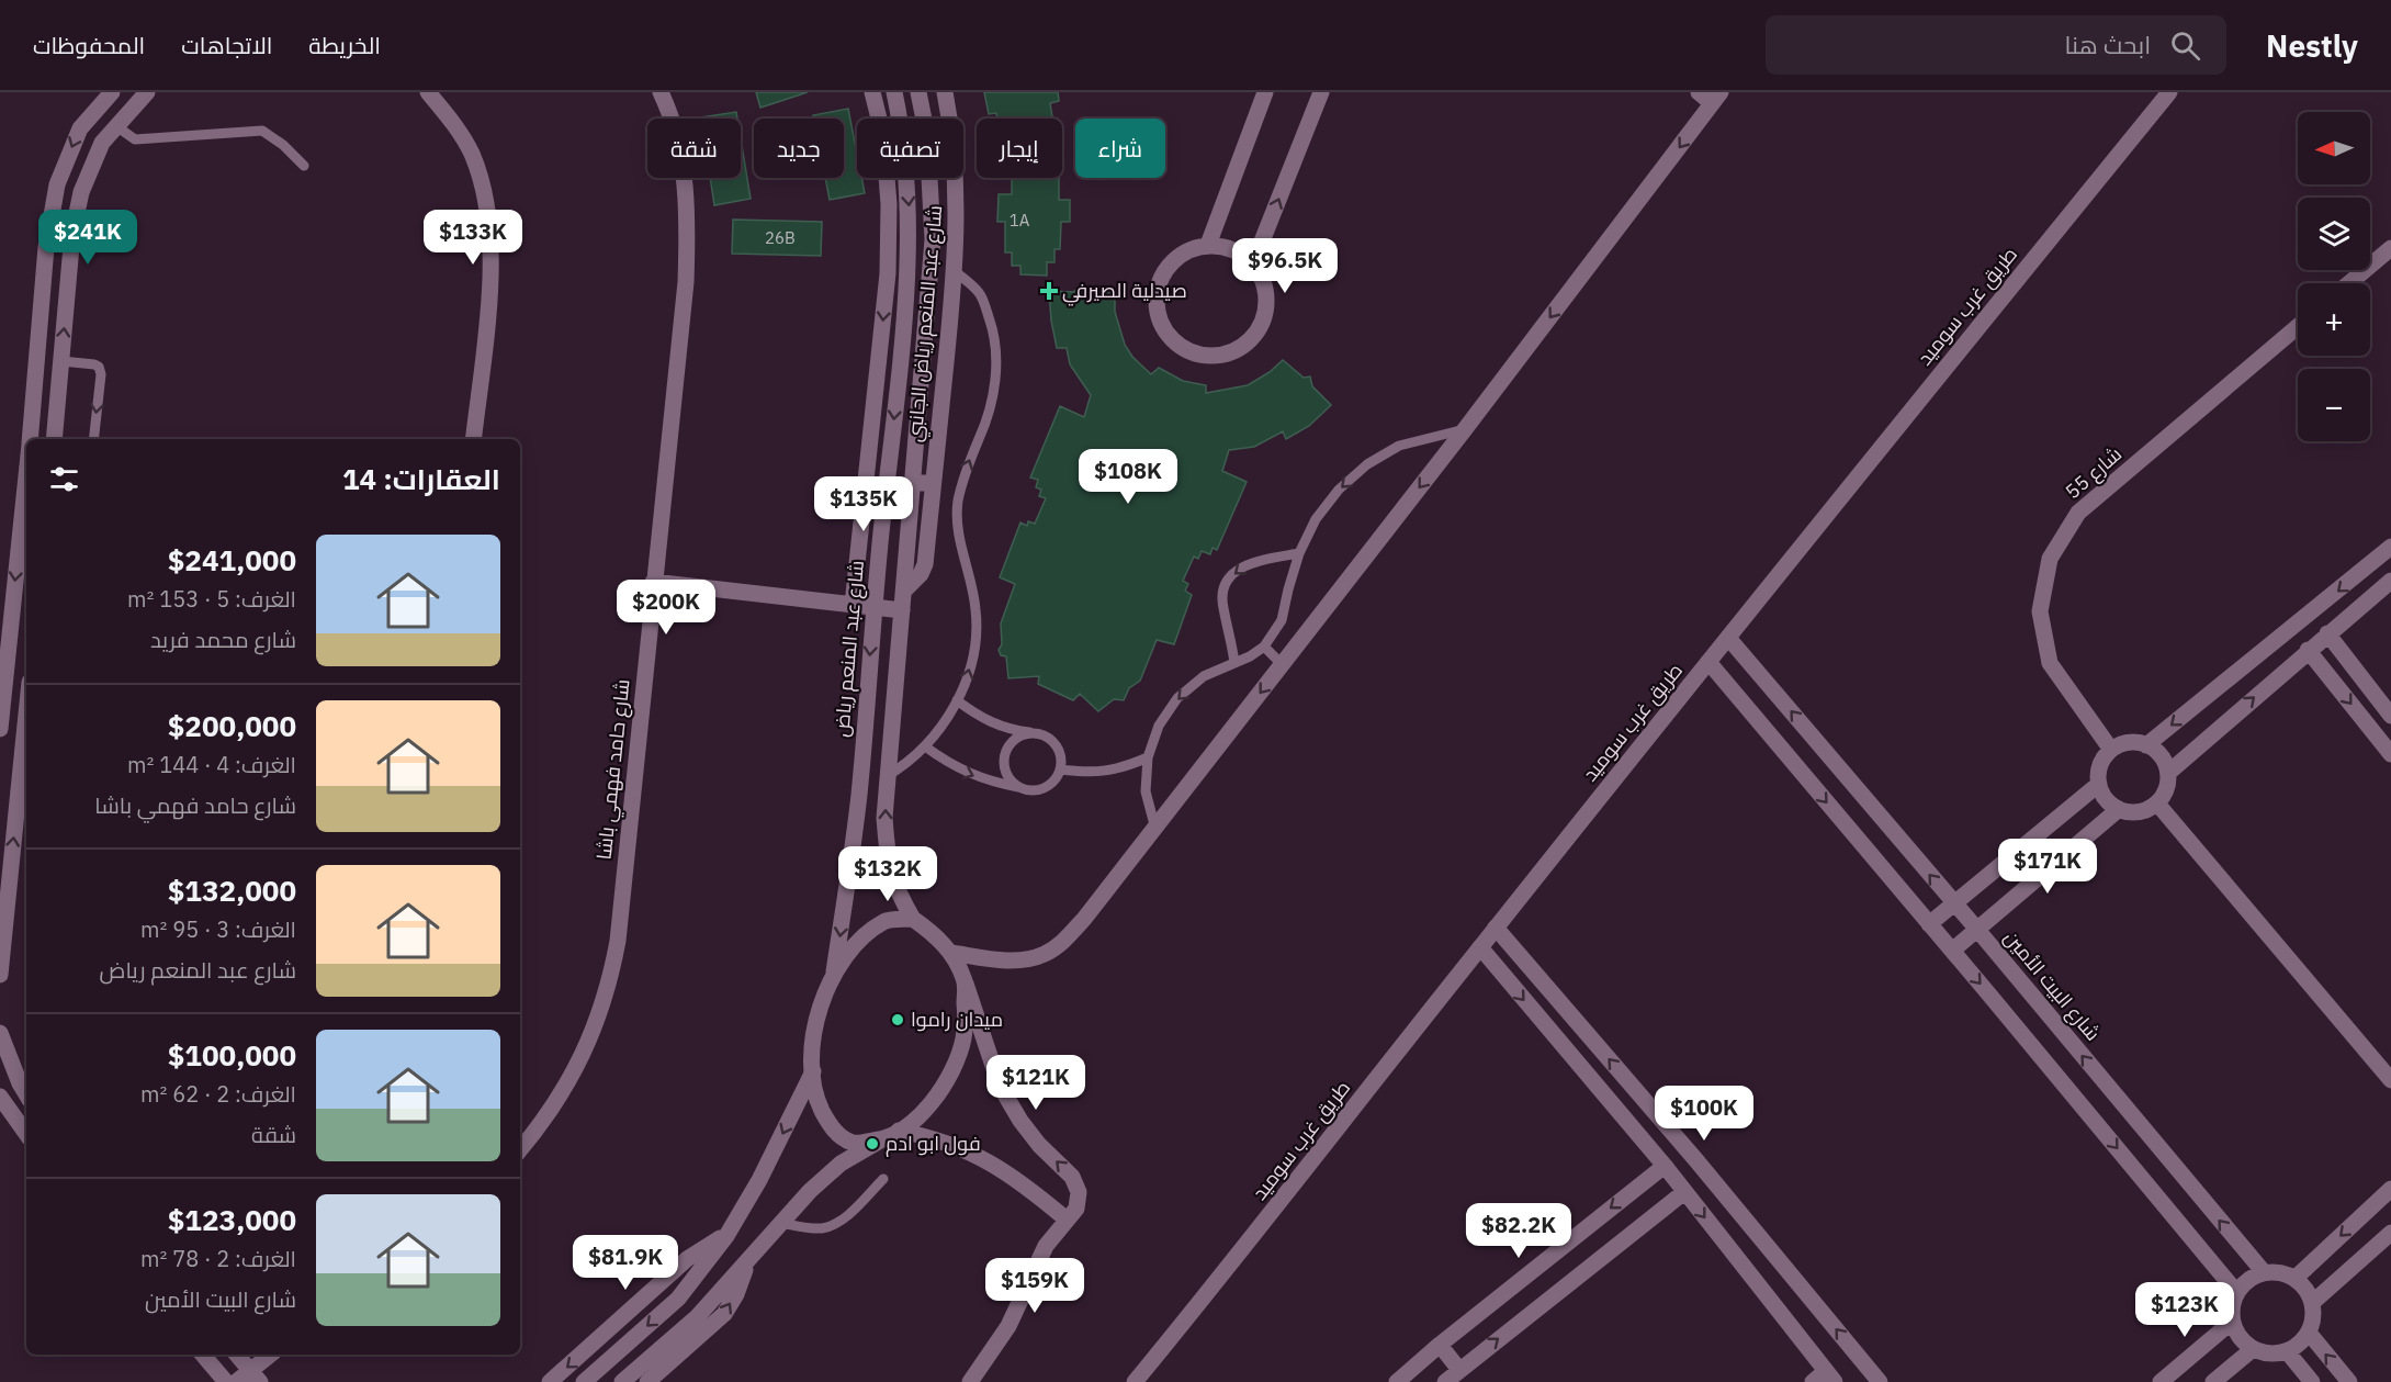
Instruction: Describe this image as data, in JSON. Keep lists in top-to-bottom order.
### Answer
{
  "streets": {
    "street": [
      "طريق غرب سوميد",
      "شارع عبد المنعم رياض الجانبي",
      "شارع 55",
      "شارع عبد المنعم رياض",
      "شارع حامد فهمي باشا",
      "شارع البيت الأمين"
    ]
  },
  "crossings": [
    ["طريق غرب سوميد", "شارع البيت الأمين"]
  ],
  "places": {
    "health": ["صيدلية الصيرفي"],
    "other": ["ميدان راموا", "فول ابو ادم"]
  },
  "house_numbers": ["1A", "26B"],
  "north": "left",
  "page": {
    "header": "Nestly",
    "search": "ابحث هنا",
    "nav": ["الخريطة", "الاتجاهات", "المحفوظات"],
    "map_buttons": ["+", "−"],
    "chip": [
      "شراء",
      "إيجار",
      "تصفية",
      "جديد",
      "شقة"
    ],
    "price": [
      "$241K",
      "$133K",
      "$96.5K",
      "$108K",
      "$135K",
      "$200K",
      "$171K",
      "$132K",
      "$121K",
      "$100K",
      "$82.2K",
      "$81.9K",
      "$159K",
      "$123K"
    ],
    "heading": "العقارات: 14",
    "list": [
      {
        "name": "$241,000",
        "note": "الغرف: 5 · 153 m² · شارع محمد فريد"
      },
      {
        "name": "$200,000",
        "note": "الغرف: 4 · 144 m² · شارع حامد فهمي باشا"
      },
      {
        "name": "$132,000",
        "note": "الغرف: 3 · 95 m² · شارع عبد المنعم رياض"
      },
      {
        "name": "$100,000",
        "note": "الغرف: 2 · 62 m² · شقة"
      },
      {
        "name": "$123,000",
        "note": "الغرف: 2 · 78 m² · شارع البيت الأمين"
      }
    ]
  }
}
